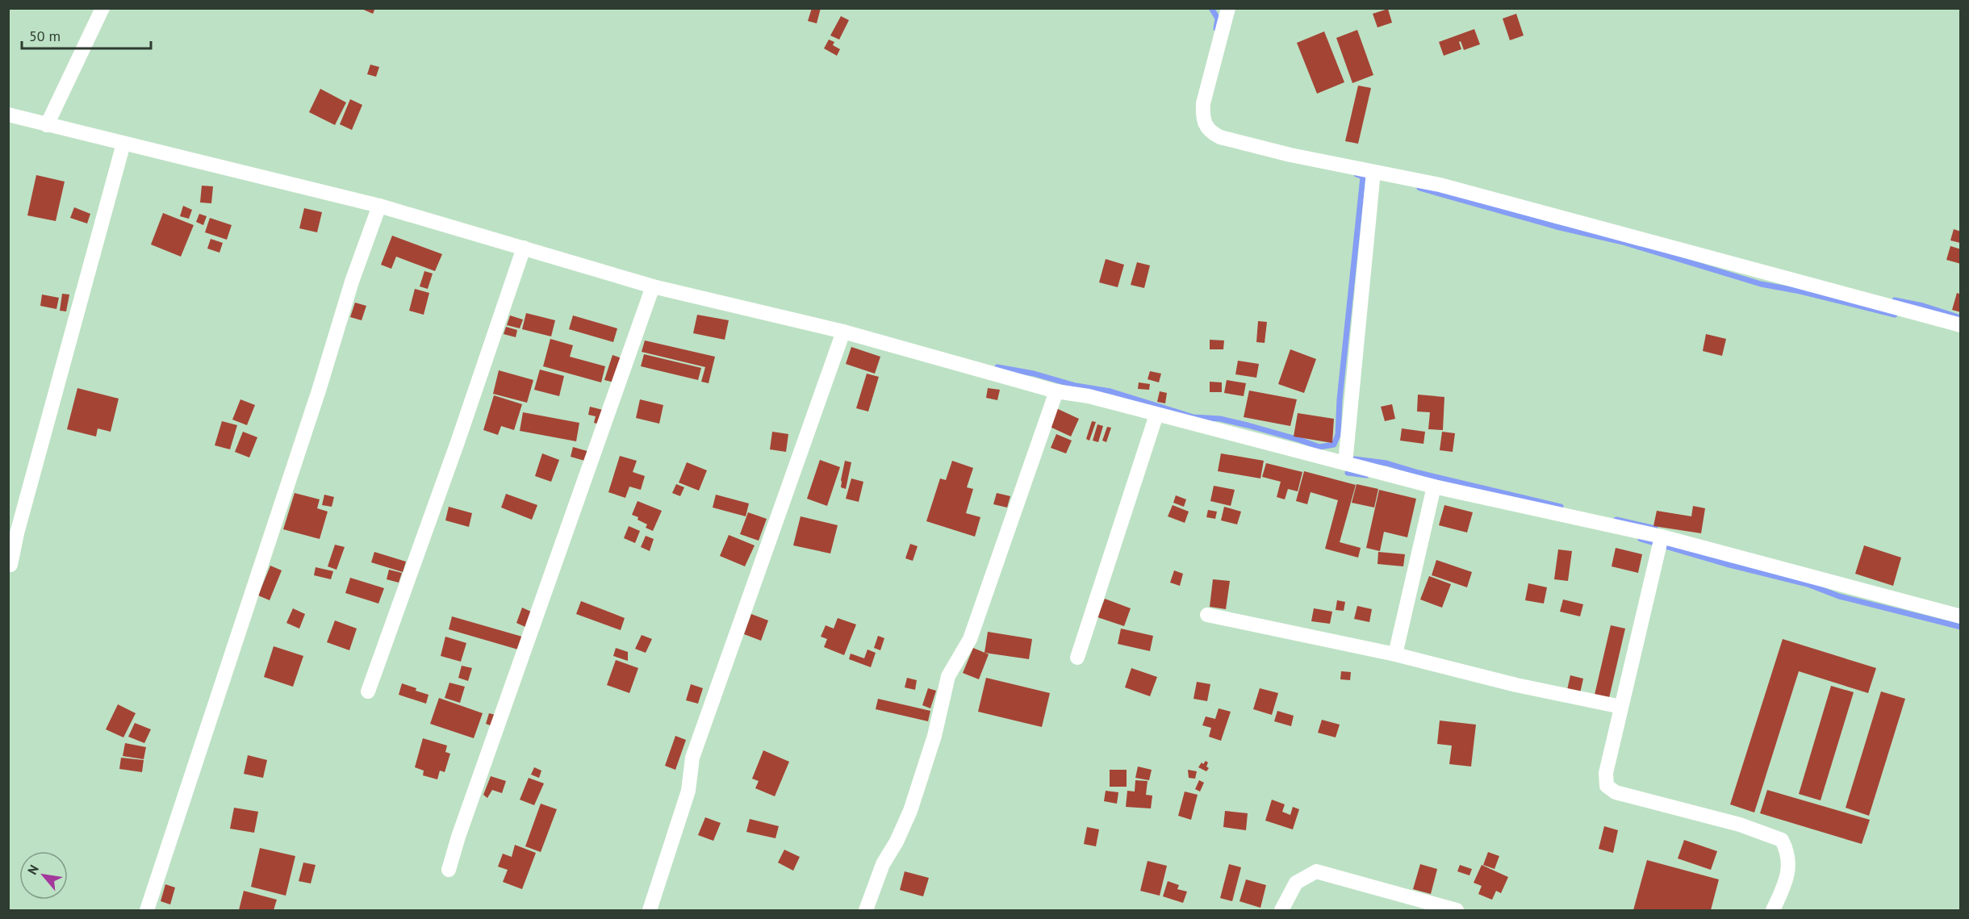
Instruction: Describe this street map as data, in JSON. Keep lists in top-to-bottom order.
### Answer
{
  "scale_bar": "50 m",
  "north": "top left"
}
